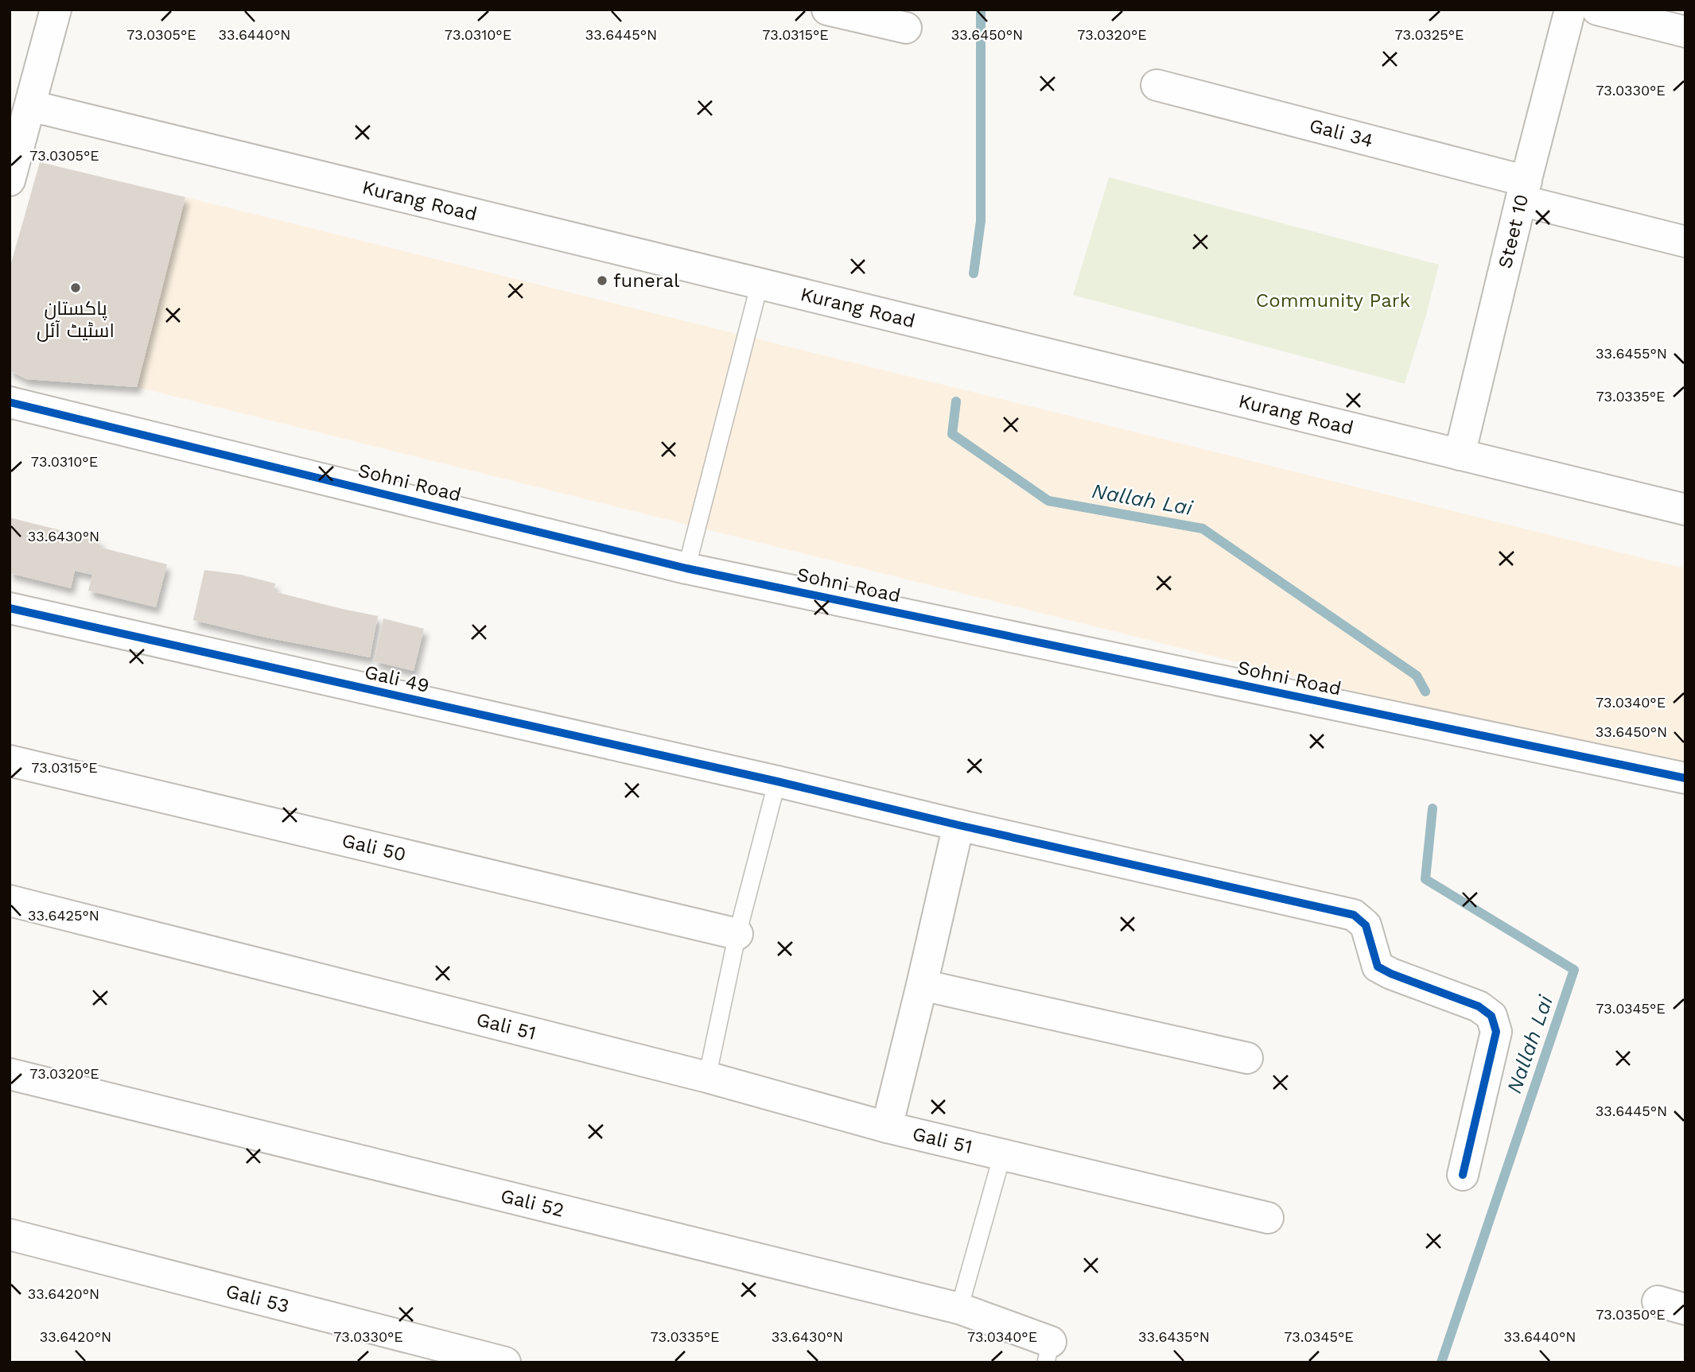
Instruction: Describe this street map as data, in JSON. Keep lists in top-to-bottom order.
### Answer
{
  "streets": {
    "street": [
      "Gali 34",
      "Kurang Road",
      "Steet 10",
      "Sohni Road",
      "Gali 49",
      "Gali 50",
      "Gali 51",
      "Gali 52",
      "Gali 53"
    ]
  },
  "crossings": [
    ["Gali 34", "Steet 10"],
    ["Kurang Road", "Steet 10"]
  ],
  "water": ["Nallah Lai"],
  "parks": ["Community Park"],
  "places": ["funeral", "پاکستان اسٹیٹ آئل"],
  "coordinates": [
    "73.0305°E",
    "73.0310°E",
    "73.0315°E",
    "73.0320°E",
    "73.0325°E",
    "33.6440°N",
    "33.6445°N",
    "33.6450°N",
    "73.0330°E",
    "33.6455°N",
    "73.0335°E",
    "33.6430°N",
    "73.0340°E",
    "33.6425°N",
    "73.0345°E",
    "33.6420°N",
    "73.0350°E",
    "33.6435°N"
  ]
}
